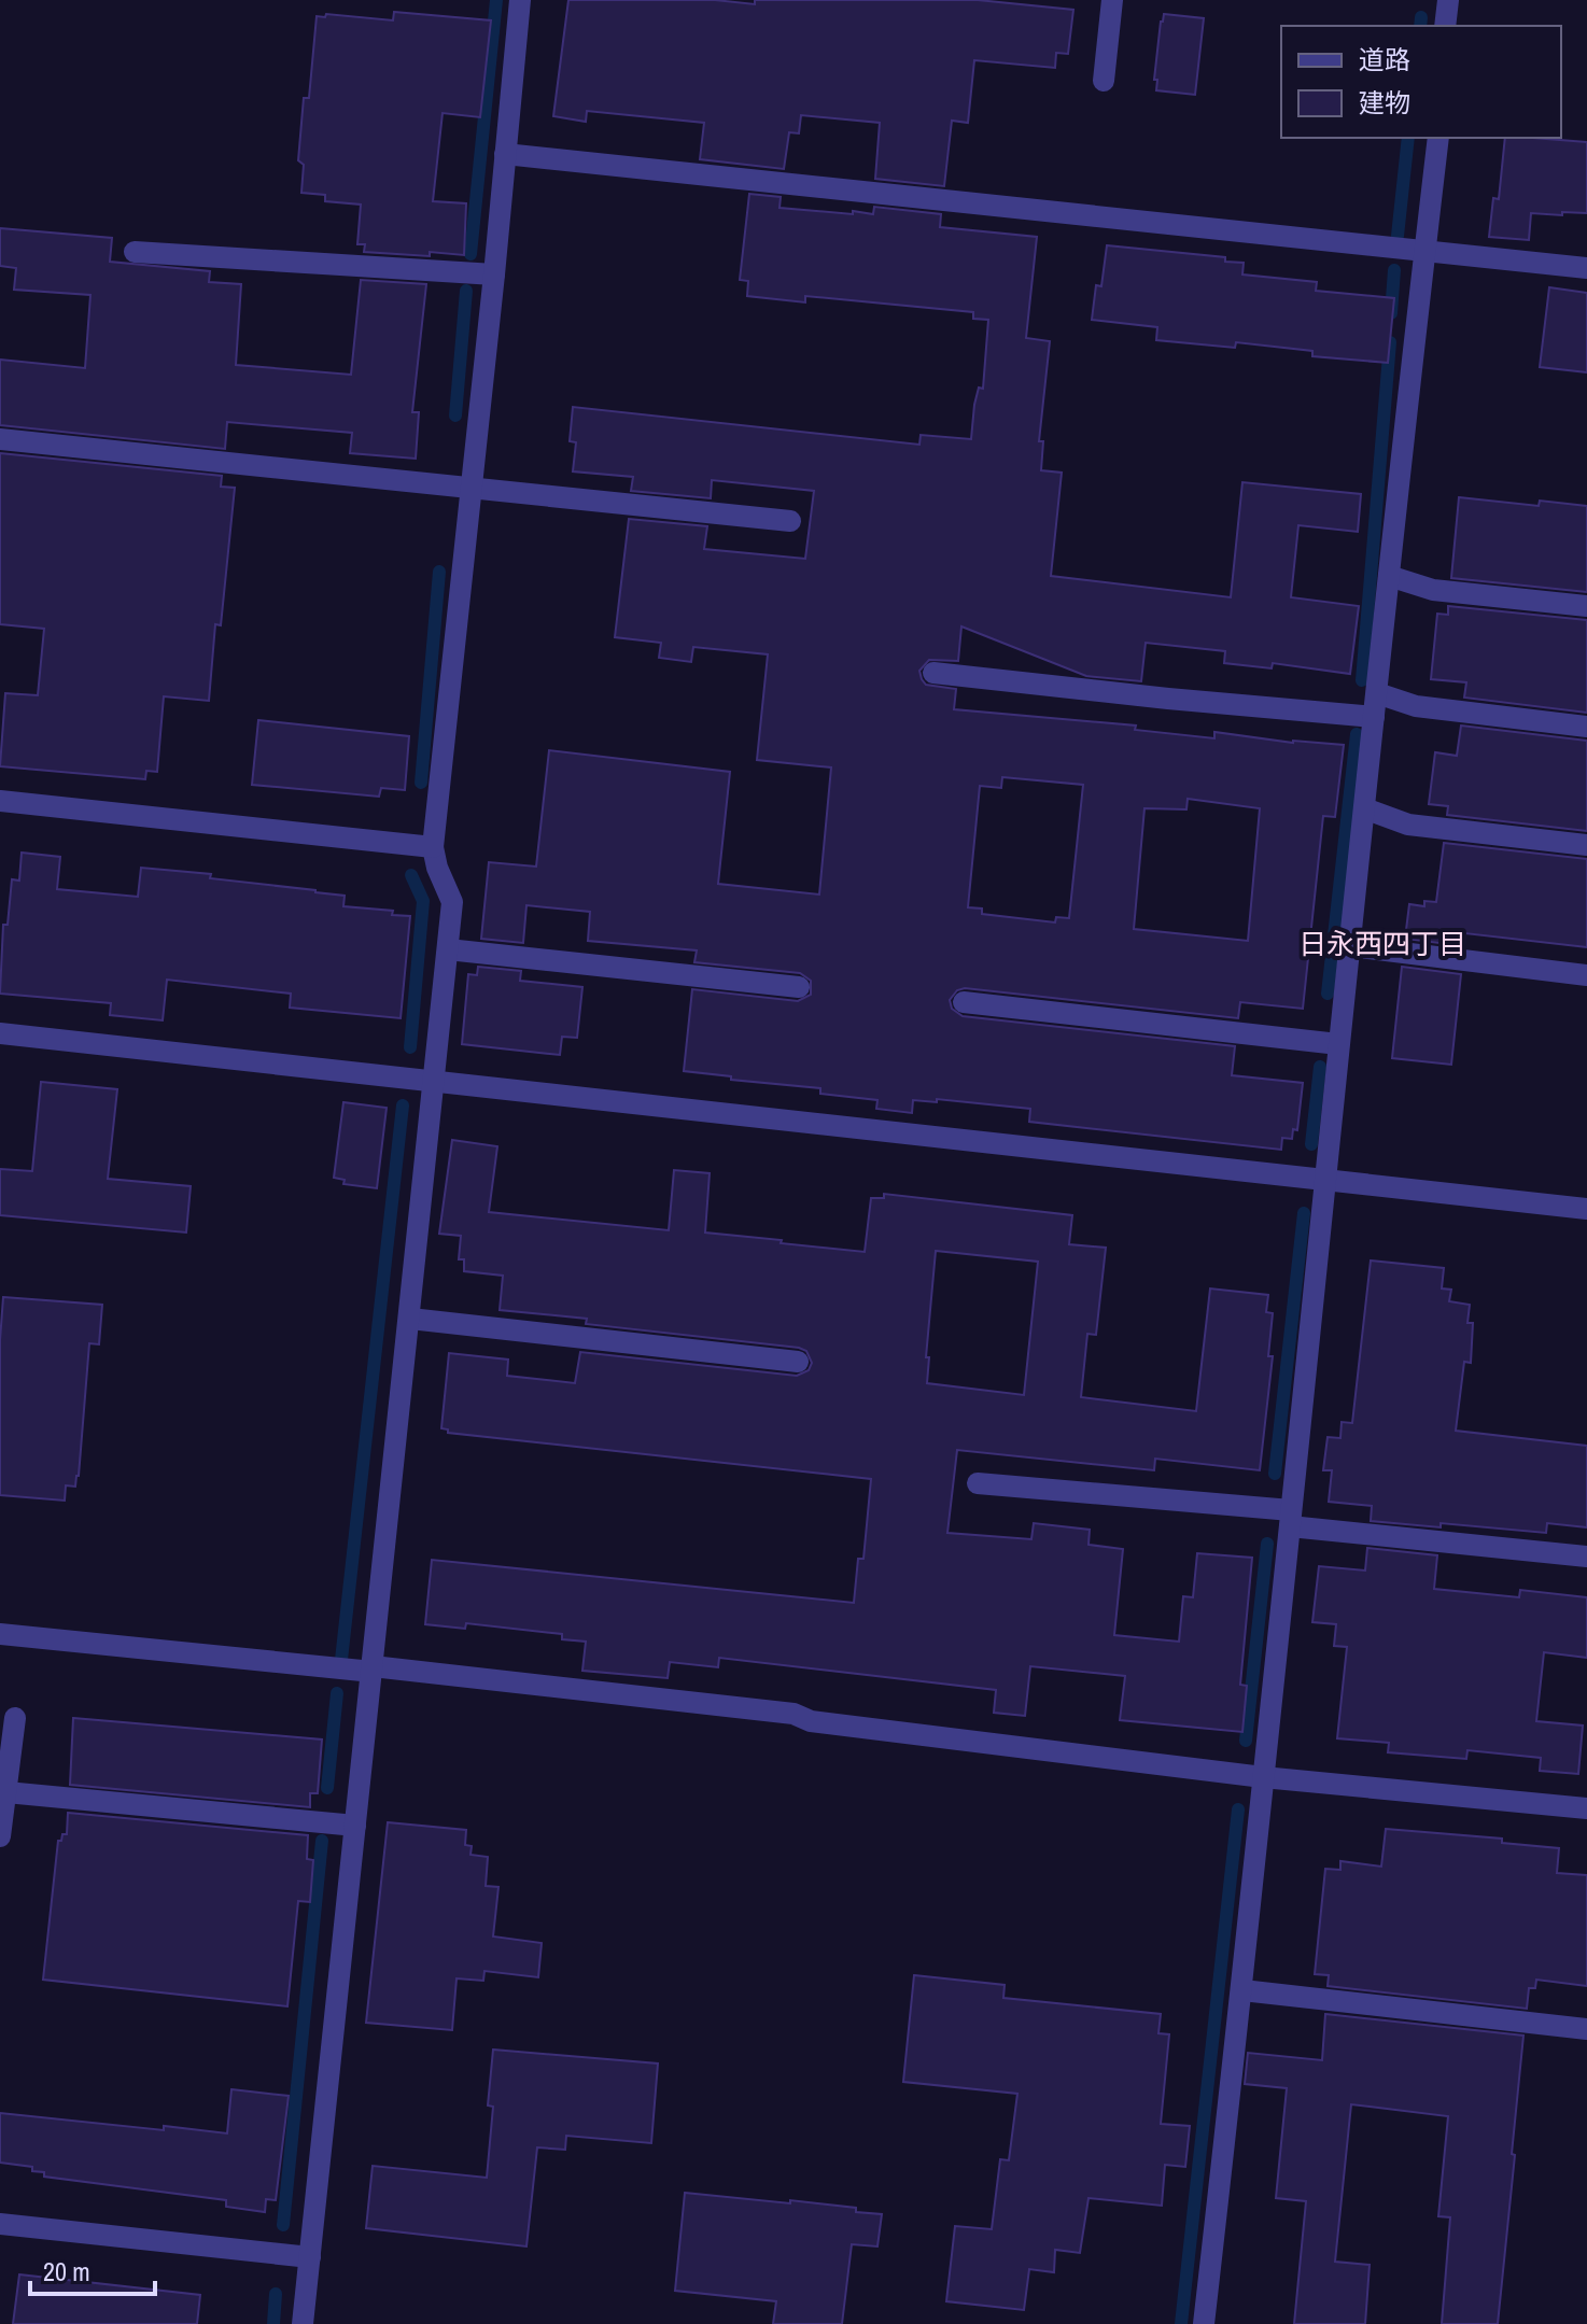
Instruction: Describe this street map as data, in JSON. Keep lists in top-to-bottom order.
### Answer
{
  "districts": ["日永西四丁目"],
  "legend": ["道路", "建物"],
  "scale_bar": "20 m"
}
